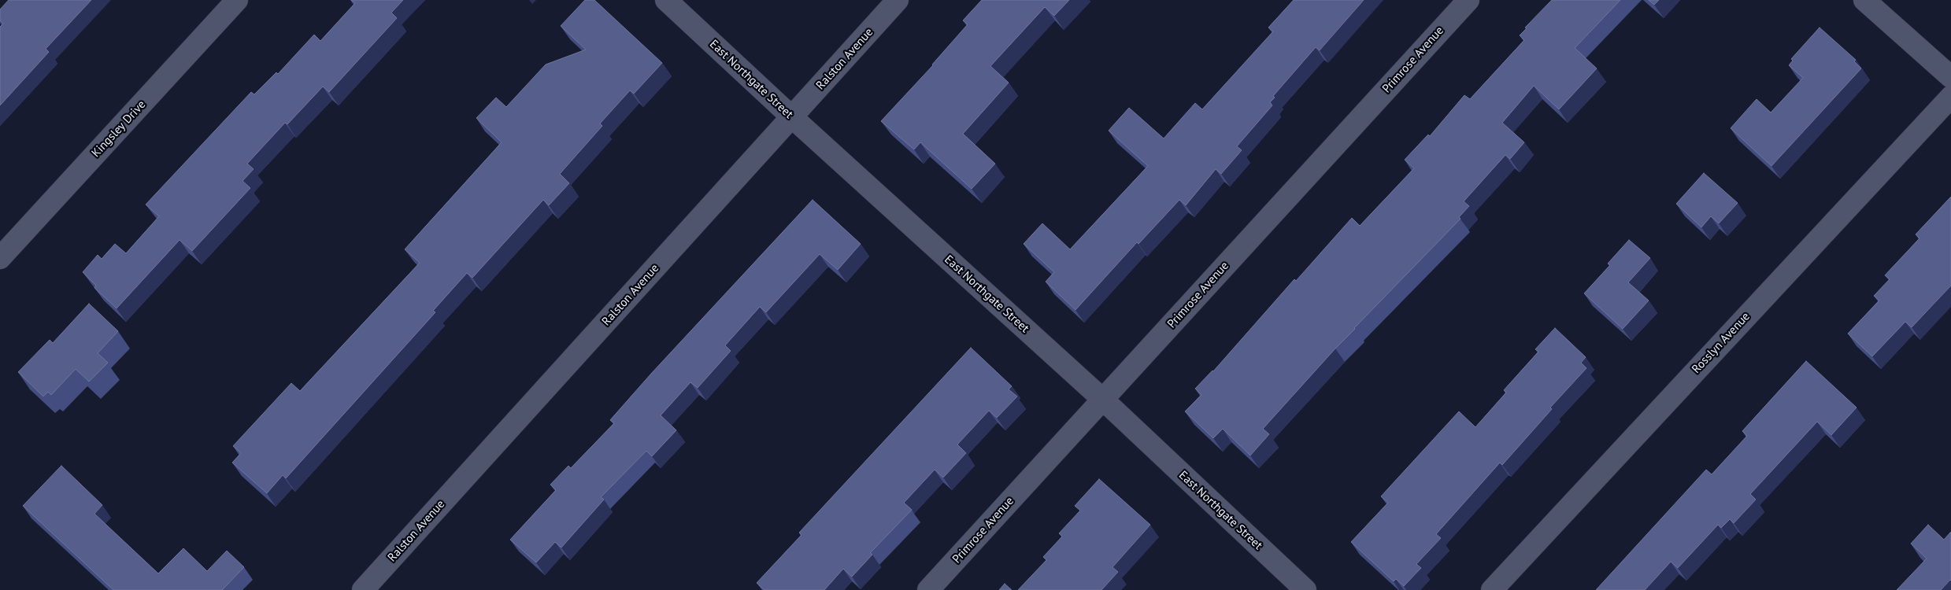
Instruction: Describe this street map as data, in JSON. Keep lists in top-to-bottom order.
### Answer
{
  "streets": {
    "street": [
      "Ralston Avenue",
      "Primrose Avenue",
      "East Northgate Street",
      "Kingsley Drive",
      "Rosslyn Avenue"
    ]
  },
  "crossings": [
    ["Ralston Avenue", "East Northgate Street"],
    ["Primrose Avenue", "East Northgate Street"]
  ]
}
